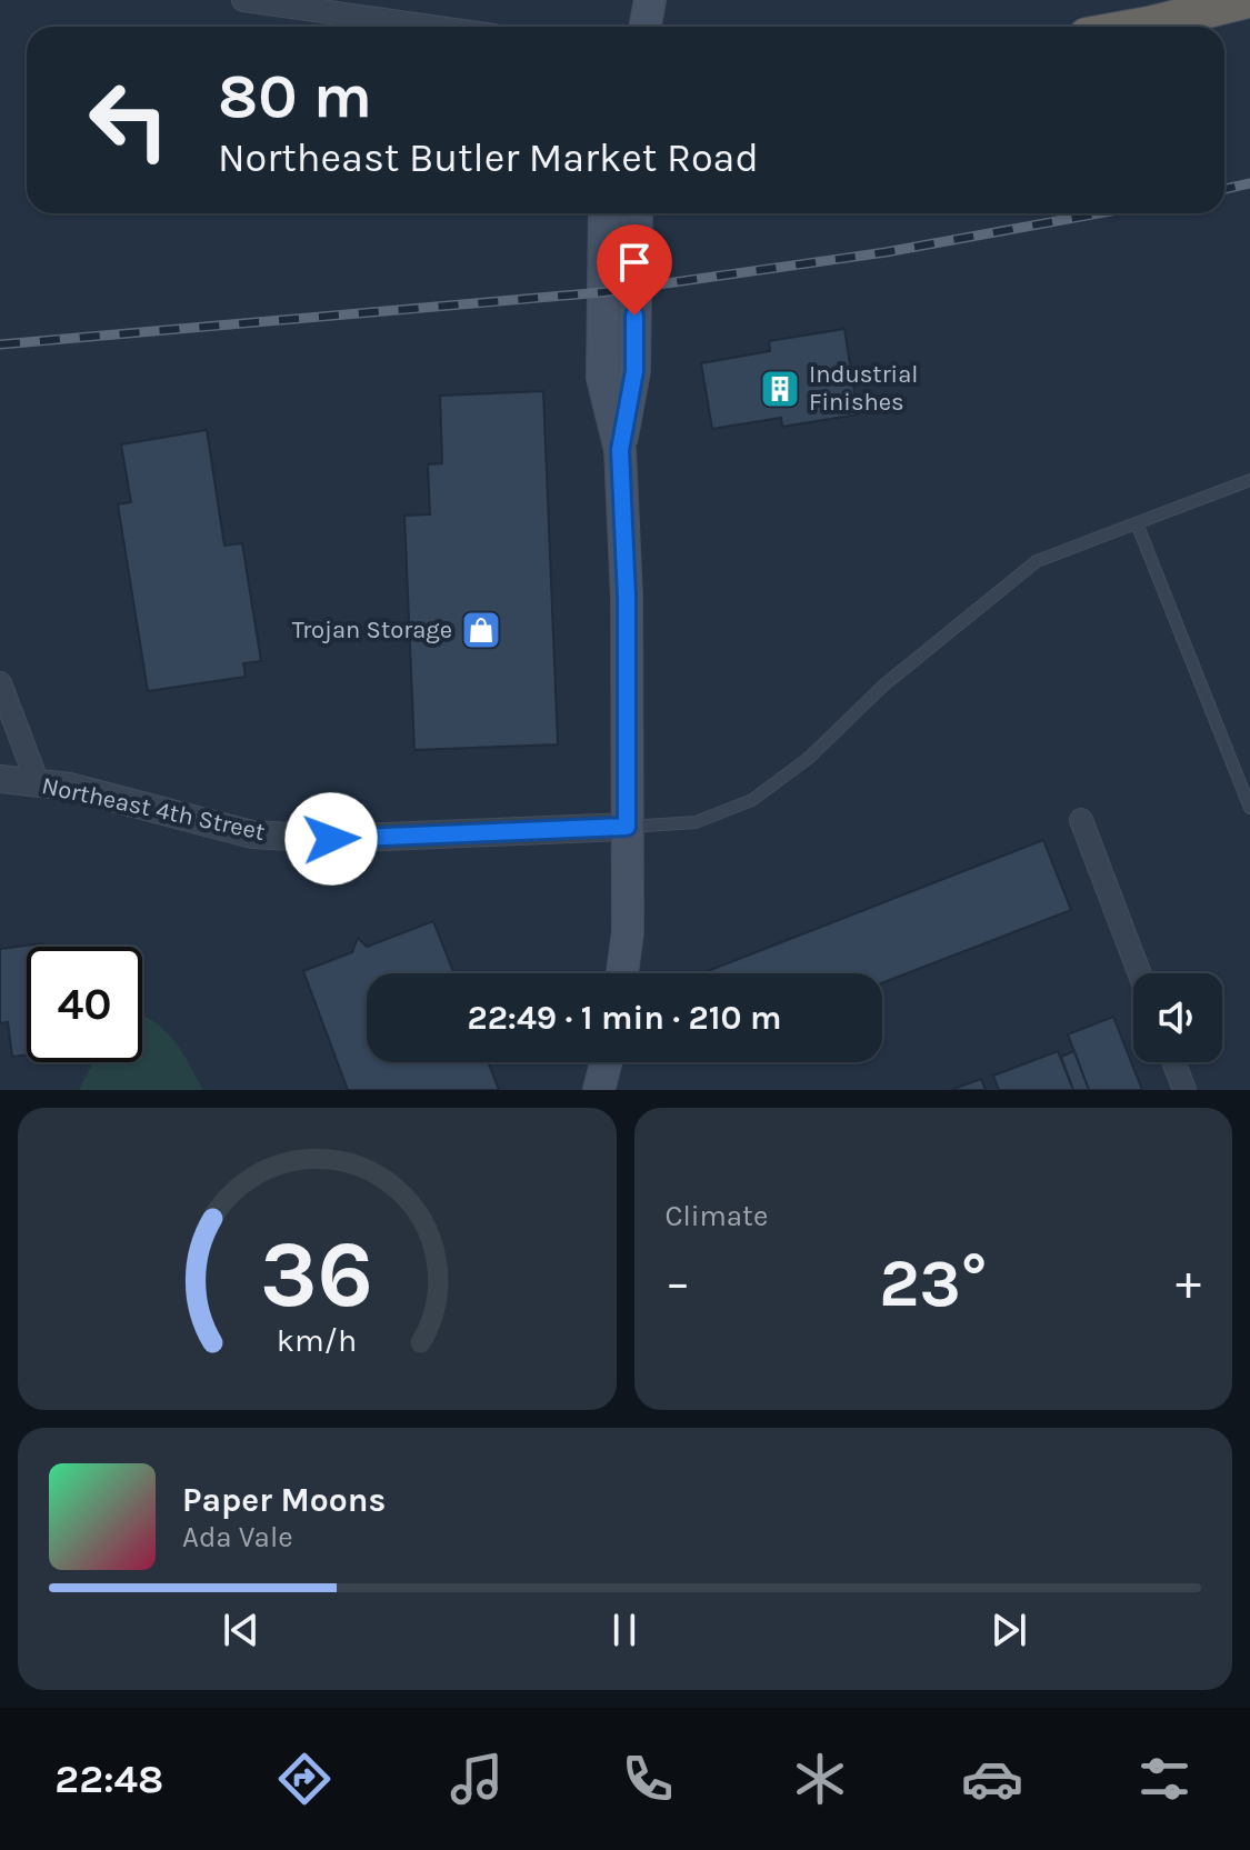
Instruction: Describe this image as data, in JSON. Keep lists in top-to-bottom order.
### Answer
{
  "streets": {
    "street": ["Northeast 4th Street"]
  },
  "places": {
    "building": ["Industrial Finishes"],
    "shop": ["Trojan Storage"]
  },
  "page": {
    "turn": ["80 m", "Northeast Butler Market Road"],
    "limit": "40",
    "trip": "22:49 · 1 min · 210 m",
    "tile": "Climate",
    "heat": ["−", "23°", "+"],
    "song": ["Paper Moons", "Ada Vale"],
    "tabs": "22:48",
    "gauge": ["36", "km/h"]
  }
}
